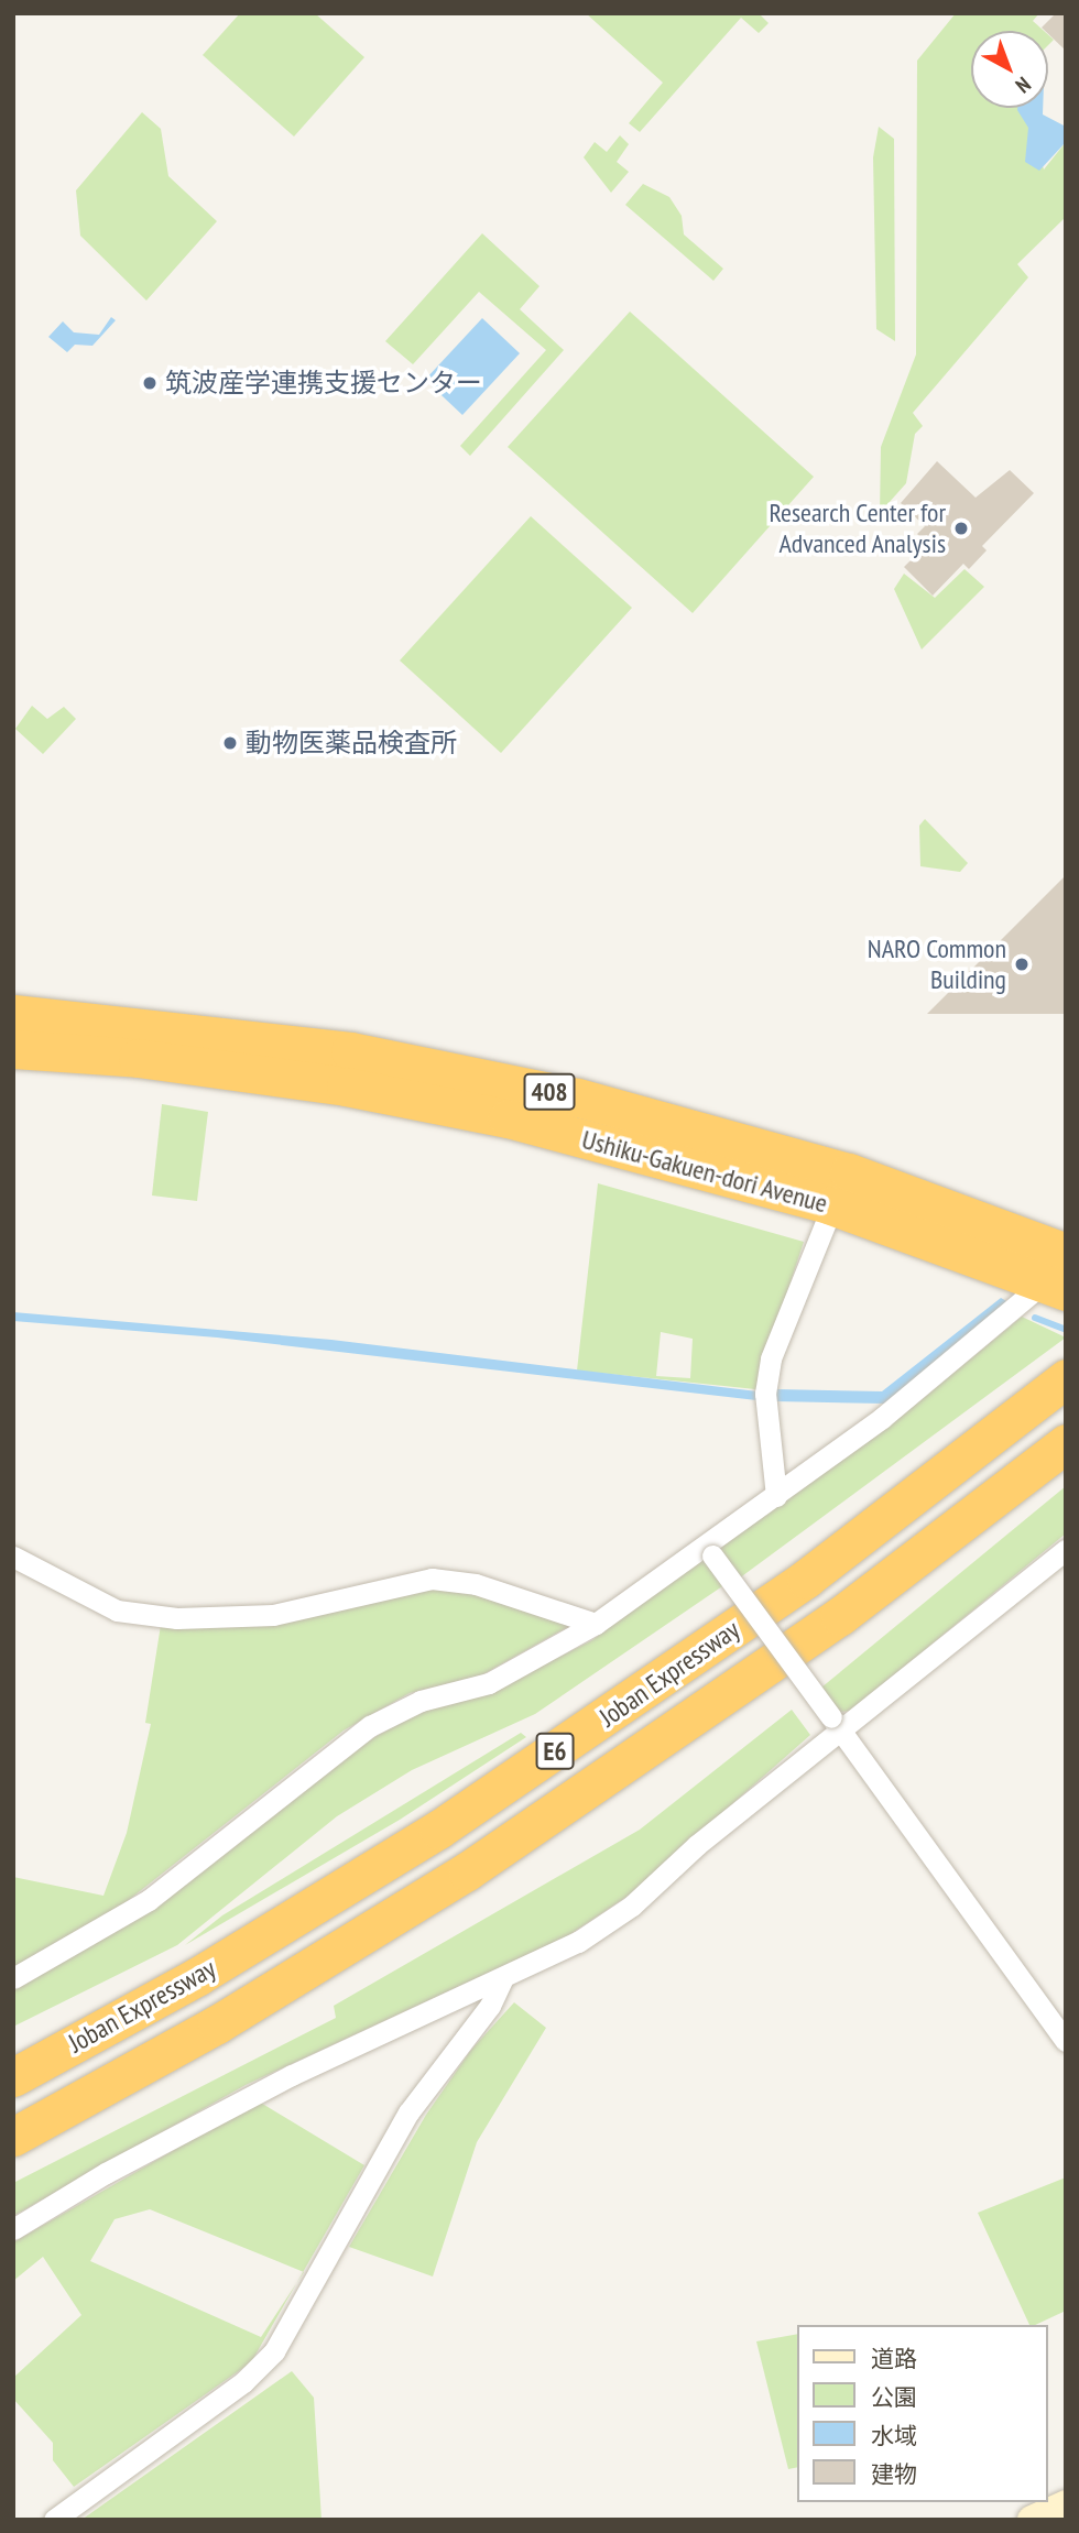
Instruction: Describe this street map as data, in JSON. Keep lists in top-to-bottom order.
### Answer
{
  "streets": {
    "highway": [
      "408",
      "Ushiku-Gakuen-dori Avenue",
      "Joban Expressway",
      "E6"
    ]
  },
  "places": [
    "筑波産学連携支援センター",
    "Research Center for Advanced Analysis",
    "動物医薬品検査所",
    "NARO Common Building"
  ],
  "legend": [
    "道路",
    "公園",
    "水域",
    "建物"
  ],
  "north": "bottom right"
}
